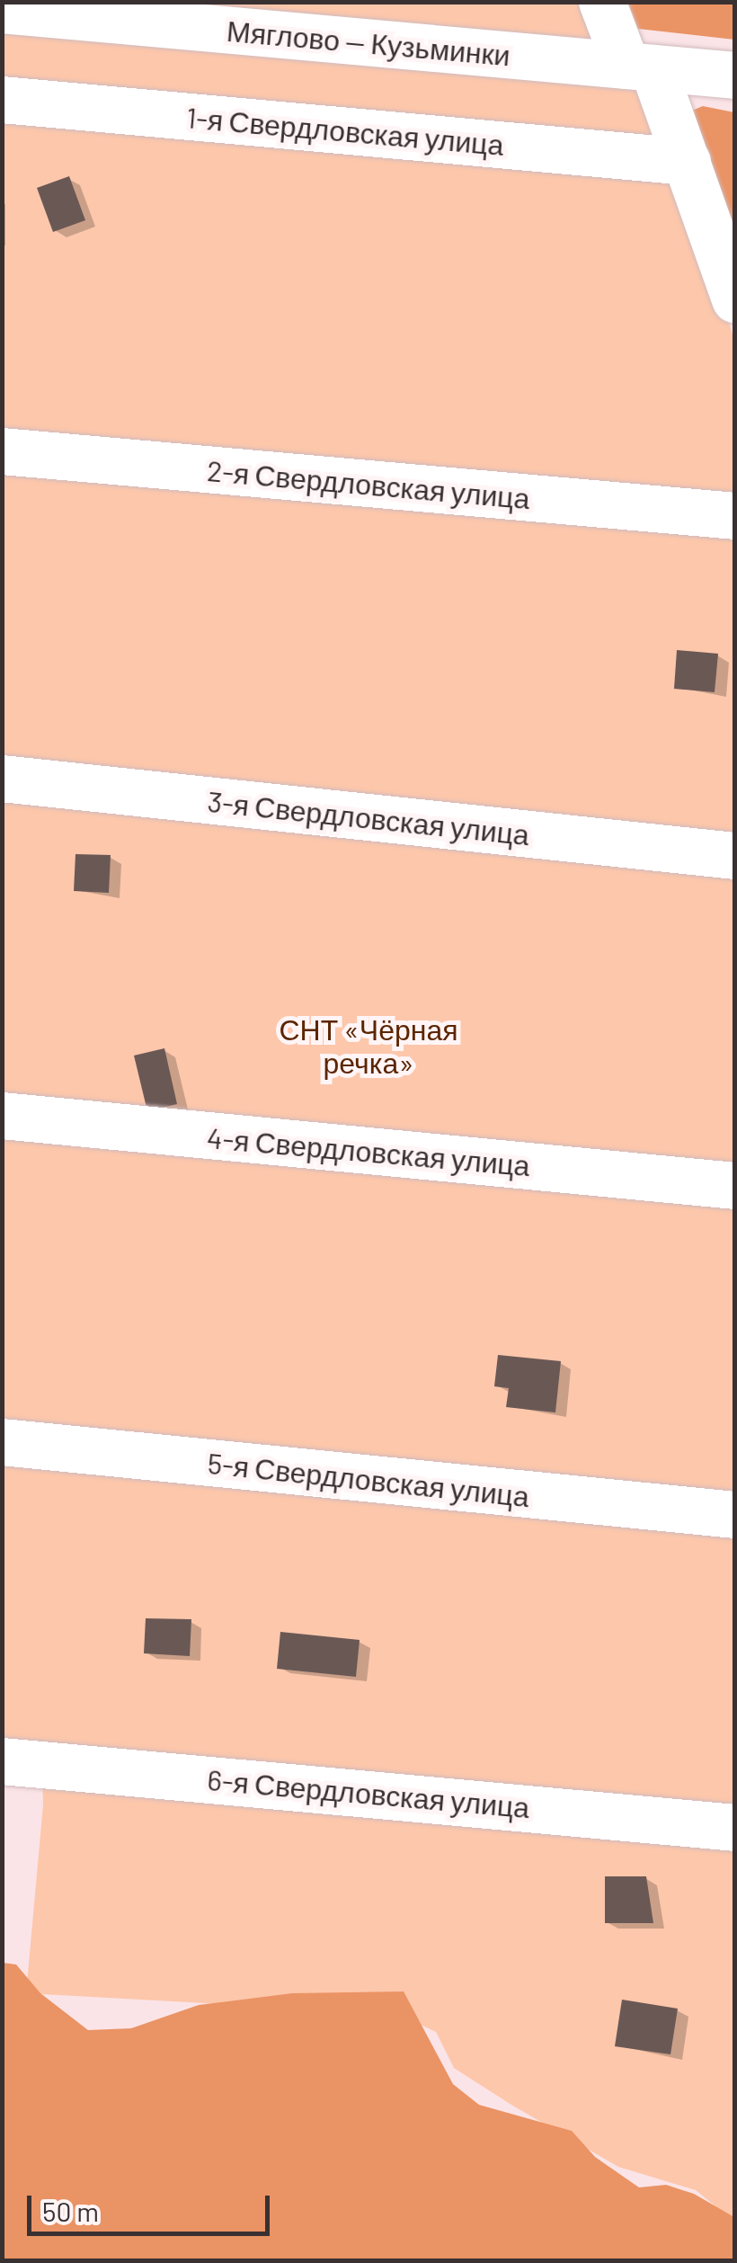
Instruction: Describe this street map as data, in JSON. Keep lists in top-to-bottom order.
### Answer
{
  "streets": {
    "street": [
      "Мяглово — Кузьминки",
      "1-я Свердловская улица",
      "2-я Свердловская улица",
      "3-я Свердловская улица",
      "4-я Свердловская улица",
      "5-я Свердловская улица",
      "6-я Свердловская улица"
    ]
  },
  "parks": ["СНТ «Чёрная речка»"],
  "scale_bar": "50 m"
}
